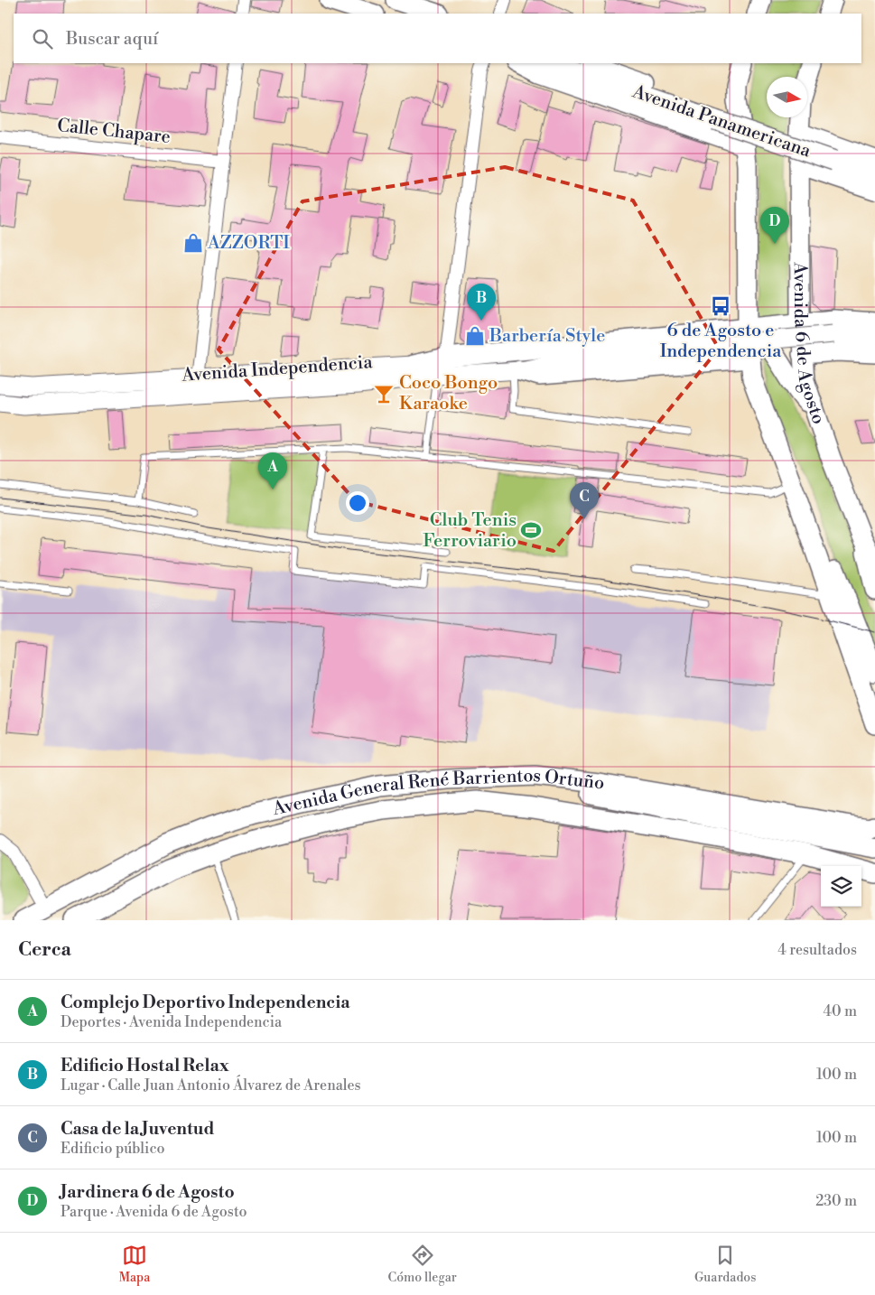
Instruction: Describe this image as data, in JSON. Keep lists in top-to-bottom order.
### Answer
{
  "streets": {
    "main road": [
      "Avenida Panamericana",
      "Avenida 6 de Agosto",
      "Avenida Independencia",
      "Avenida General René Barrientos Ortuño"
    ],
    "street": ["Calle Chapare"]
  },
  "places": {
    "shop": ["AZZORTI", "Barbería Style"],
    "bus stop": ["6 de Agosto e Independencia"],
    "bar": ["Coco Bongo Karaoke"],
    "sports": ["Club Tenis Ferroviario"]
  },
  "north": "right",
  "page": {
    "search": "Buscar aquí",
    "pins": [
      "D",
      "B",
      "A",
      "C"
    ],
    "heading": ["Cerca", "4 resultados"],
    "list": [
      {
        "mark": "A",
        "name": "Complejo Deportivo Independencia",
        "note": "Deportes · Avenida Independencia",
        "value": "40 m"
      },
      {
        "mark": "B",
        "name": "Edificio Hostal Relax",
        "note": "Lugar · Calle Juan Antonio Álvarez de Arenales",
        "value": "100 m"
      },
      {
        "mark": "C",
        "name": "Casa de la Juventud",
        "note": "Edificio público",
        "value": "100 m"
      },
      {
        "mark": "D",
        "name": "Jardinera 6 de Agosto",
        "note": "Parque · Avenida 6 de Agosto",
        "value": "230 m"
      }
    ],
    "nav": ["Mapa", "Cómo llegar", "Guardados"]
  }
}
